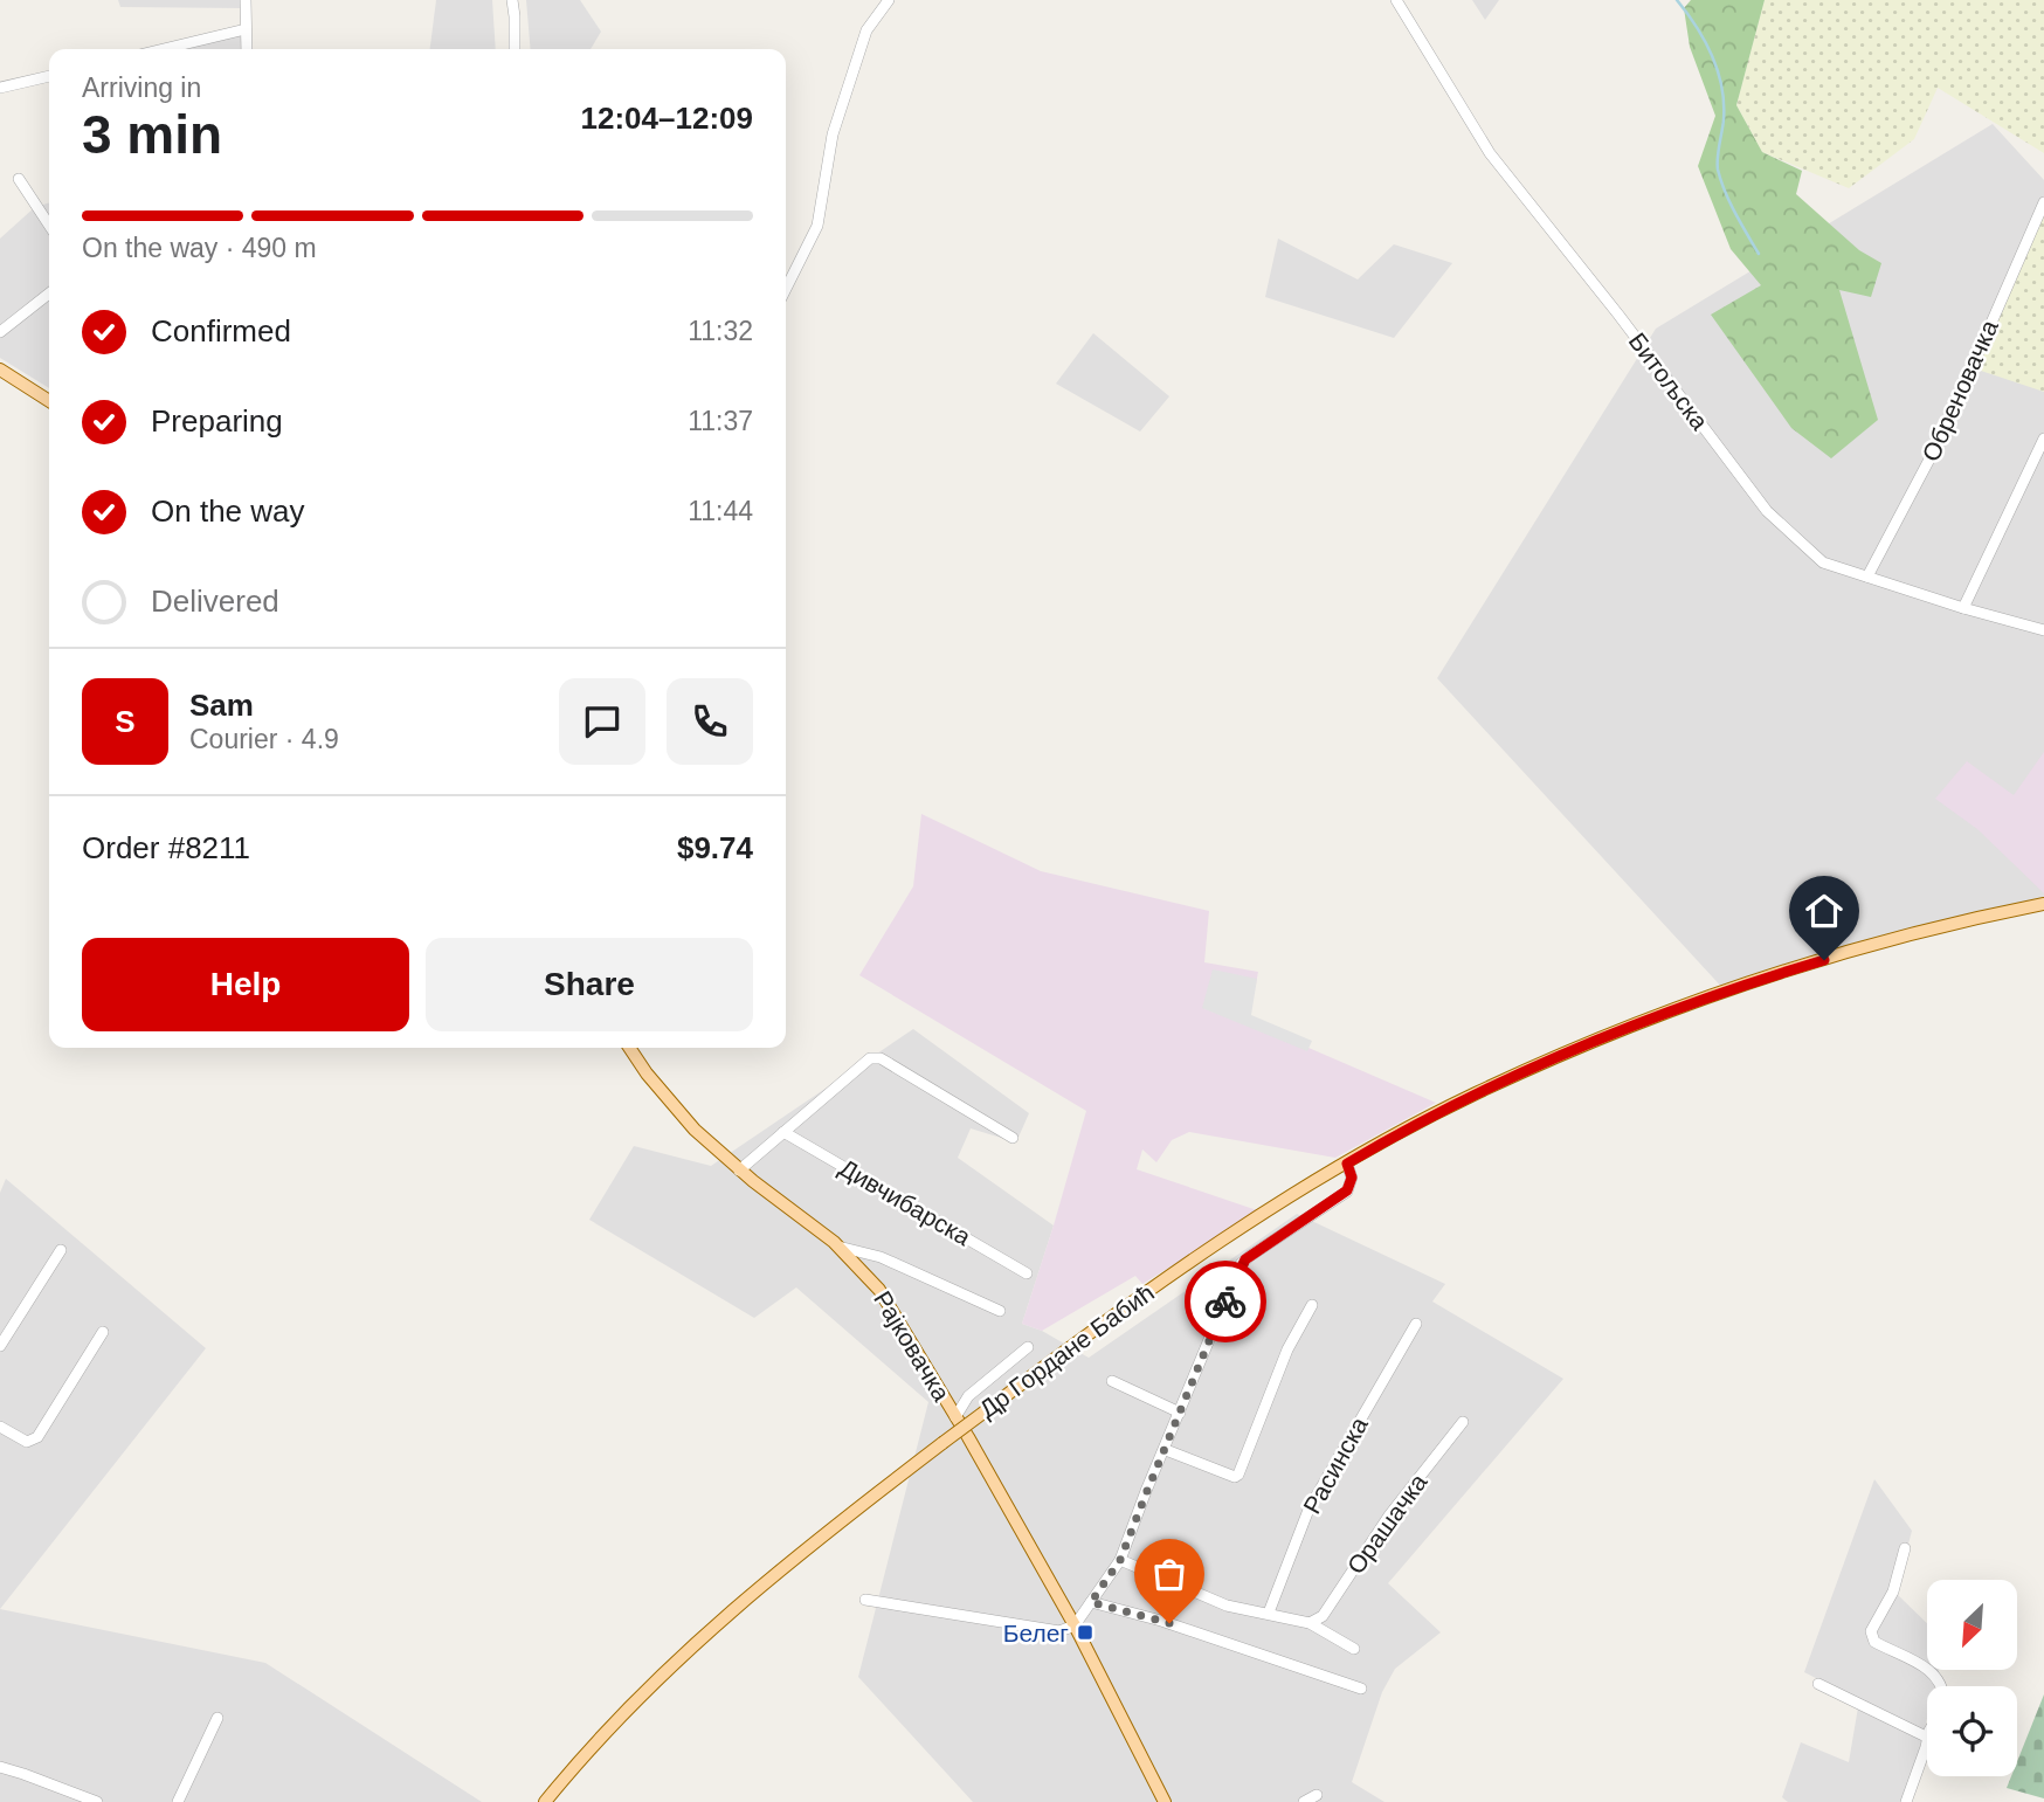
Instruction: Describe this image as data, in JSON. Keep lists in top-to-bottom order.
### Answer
{
  "streets": {
    "main road": ["Рајковачка", "Др Гордане Бабић"],
    "street": [
      "Битољска",
      "Обреновачка",
      "Дивчибарска",
      "Расинска",
      "Орашачка"
    ]
  },
  "crossings": [
    ["Битољска", "Обреновачка"]
  ],
  "places": {
    "transit": ["Белег"]
  },
  "north": "bottom left",
  "page": {
    "heading": ["3 min", "Arriving in", "12:04–12:09"],
    "panel": [
      "Sam",
      "Courier · 4.9",
      "Order #8211",
      "$9.74"
    ],
    "bar": "On the way · 490 m",
    "list": [
      ["Confirmed", "11:32"],
      ["Preparing", "11:37"],
      ["On the way", "11:44"],
      "Delivered"
    ],
    "round": "S",
    "buttons": ["Help", "Share"]
  }
}
